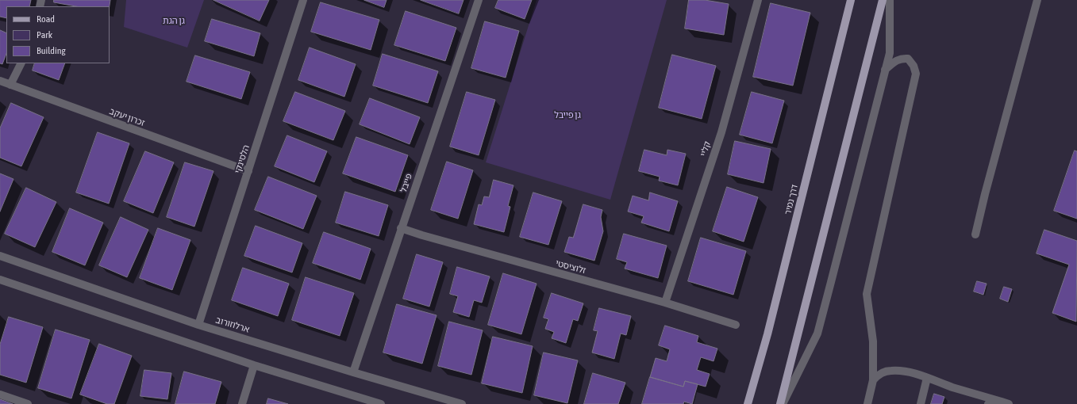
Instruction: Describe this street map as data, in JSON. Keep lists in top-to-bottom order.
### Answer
{
  "streets": {
    "main road": ["דרך נמיר"],
    "street": [
      "זכרון יעקב",
      "קליי",
      "הלסינקי",
      "פייבל",
      "זלוציסטי",
      "ארלוזורוב"
    ]
  },
  "crossings": [
    ["זכרון יעקב", "הלסינקי"],
    ["קליי", "זלוציסטי"],
    ["הלסינקי", "ארלוזורוב"],
    ["פייבל", "זלוציסטי"],
    ["פייבל", "ארלוזורוב"]
  ],
  "parks": ["גן הגת", "גן פייבל"],
  "legend": ["Road", "Park", "Building"]
}
